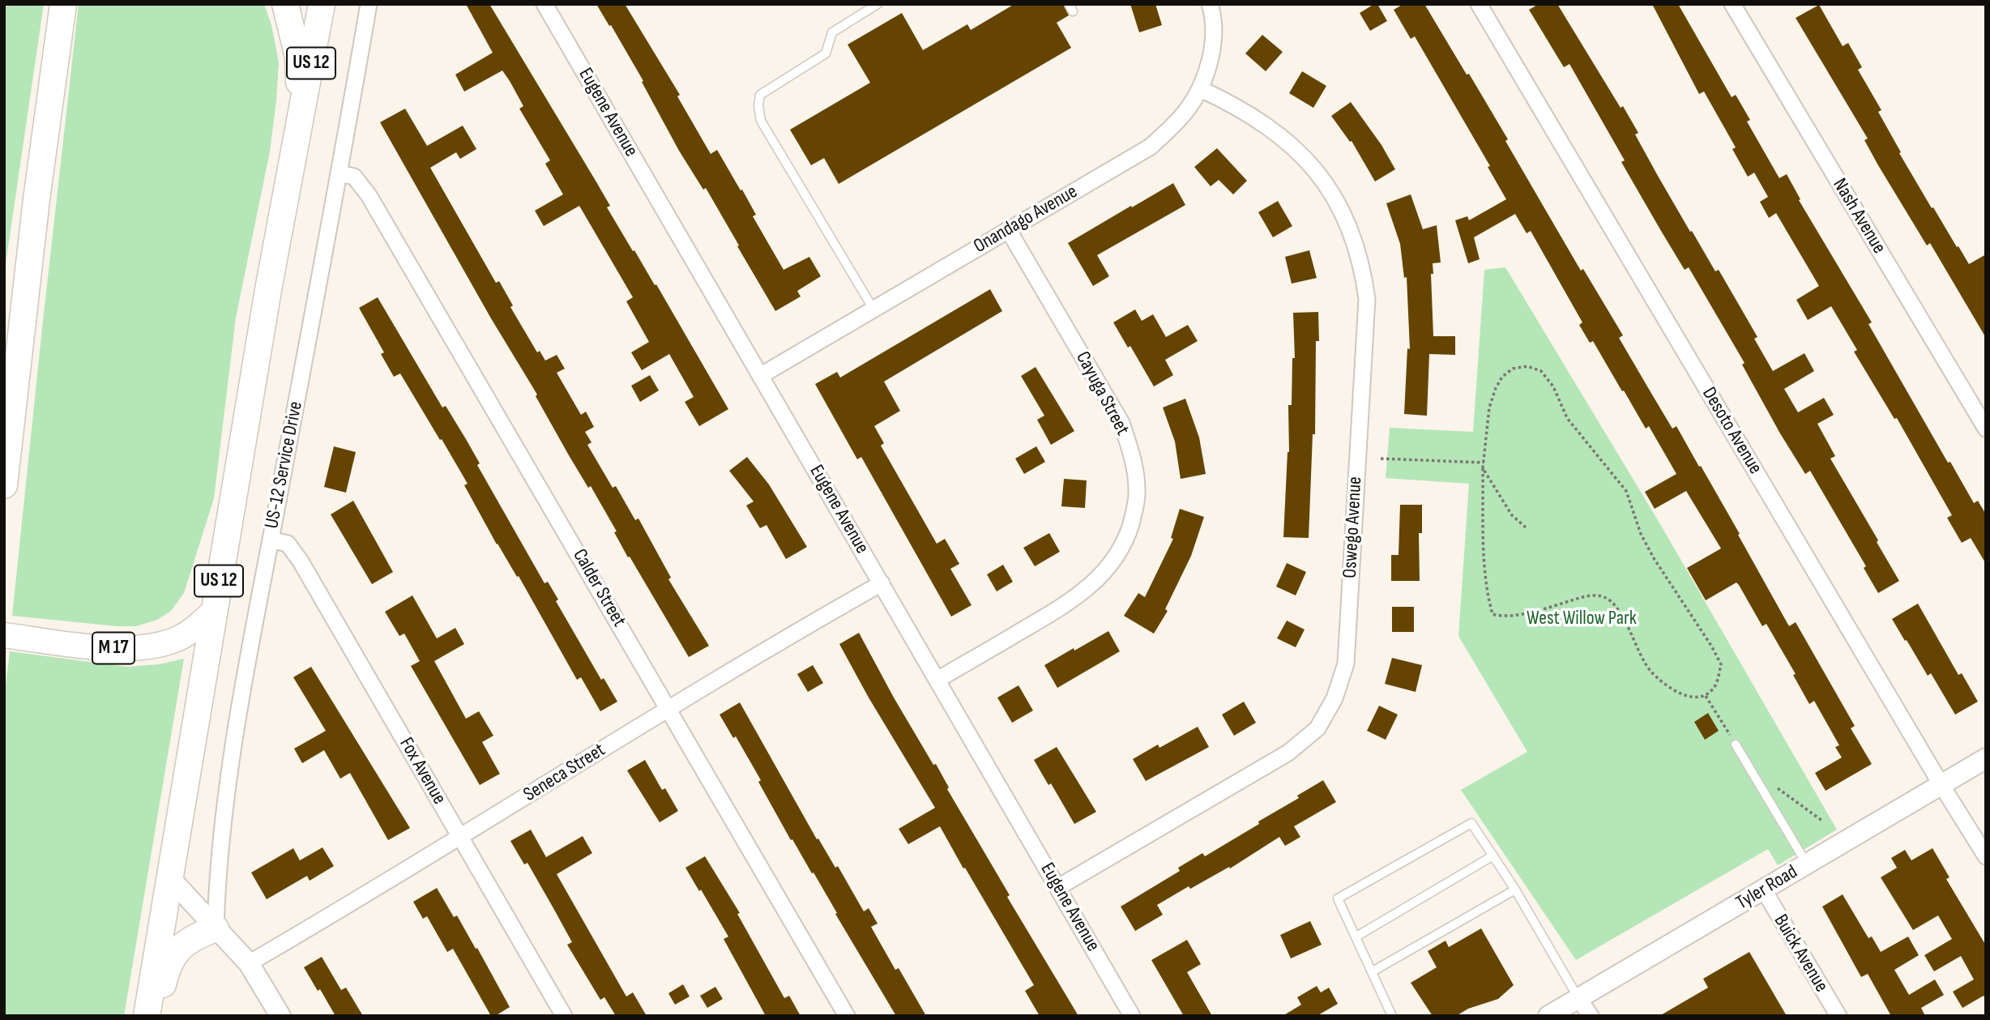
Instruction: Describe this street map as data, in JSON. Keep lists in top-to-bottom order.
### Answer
{
  "streets": {
    "highway": ["US 12"],
    "main road": ["M 17"],
    "street": [
      "Eugene Avenue",
      "Nash Avenue",
      "Onandago Avenue",
      "Cayuga Street",
      "Desoto Avenue",
      "US-12 Service Drive",
      "Oswego Avenue",
      "Calder Street",
      "Fox Avenue",
      "Seneca Street",
      "Tyler Road",
      "Buick Avenue"
    ]
  },
  "crossings": [
    ["US 12", "M 17"],
    ["Eugene Avenue", "Onandago Avenue"],
    ["Eugene Avenue", "Cayuga Street"],
    ["Eugene Avenue", "Oswego Avenue"],
    ["Eugene Avenue", "Seneca Street"],
    ["Onandago Avenue", "Cayuga Street"],
    ["Onandago Avenue", "Oswego Avenue"],
    ["Desoto Avenue", "Tyler Road"],
    ["US-12 Service Drive", "Calder Street"],
    ["US-12 Service Drive", "Fox Avenue"],
    ["Calder Street", "Seneca Street"],
    ["Fox Avenue", "Seneca Street"],
    ["Tyler Road", "Buick Avenue"]
  ],
  "parks": ["West Willow Park"]
}
